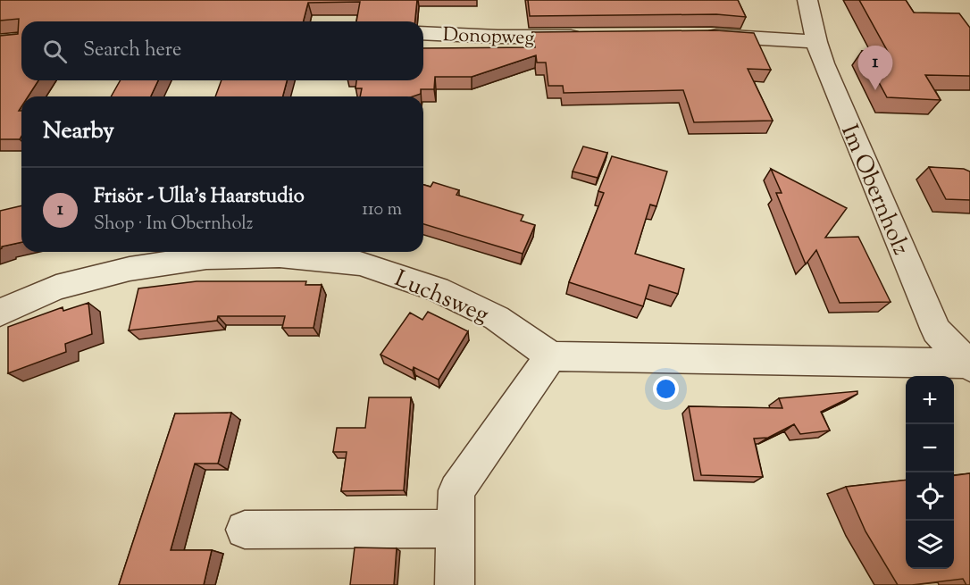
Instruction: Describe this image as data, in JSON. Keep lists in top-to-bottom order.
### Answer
{
  "streets": {
    "street": ["Donopweg", "Im Obernholz", "Luchsweg"]
  },
  "page": {
    "search": "Search here",
    "pins": "1",
    "heading": "Nearby",
    "list": [
      {
        "mark": "1",
        "name": "Frisör - Ulla's Haarstudio",
        "note": "Shop · Im Obernholz",
        "value": "110 m"
      }
    ],
    "map_buttons": ["+", "−"]
  }
}
